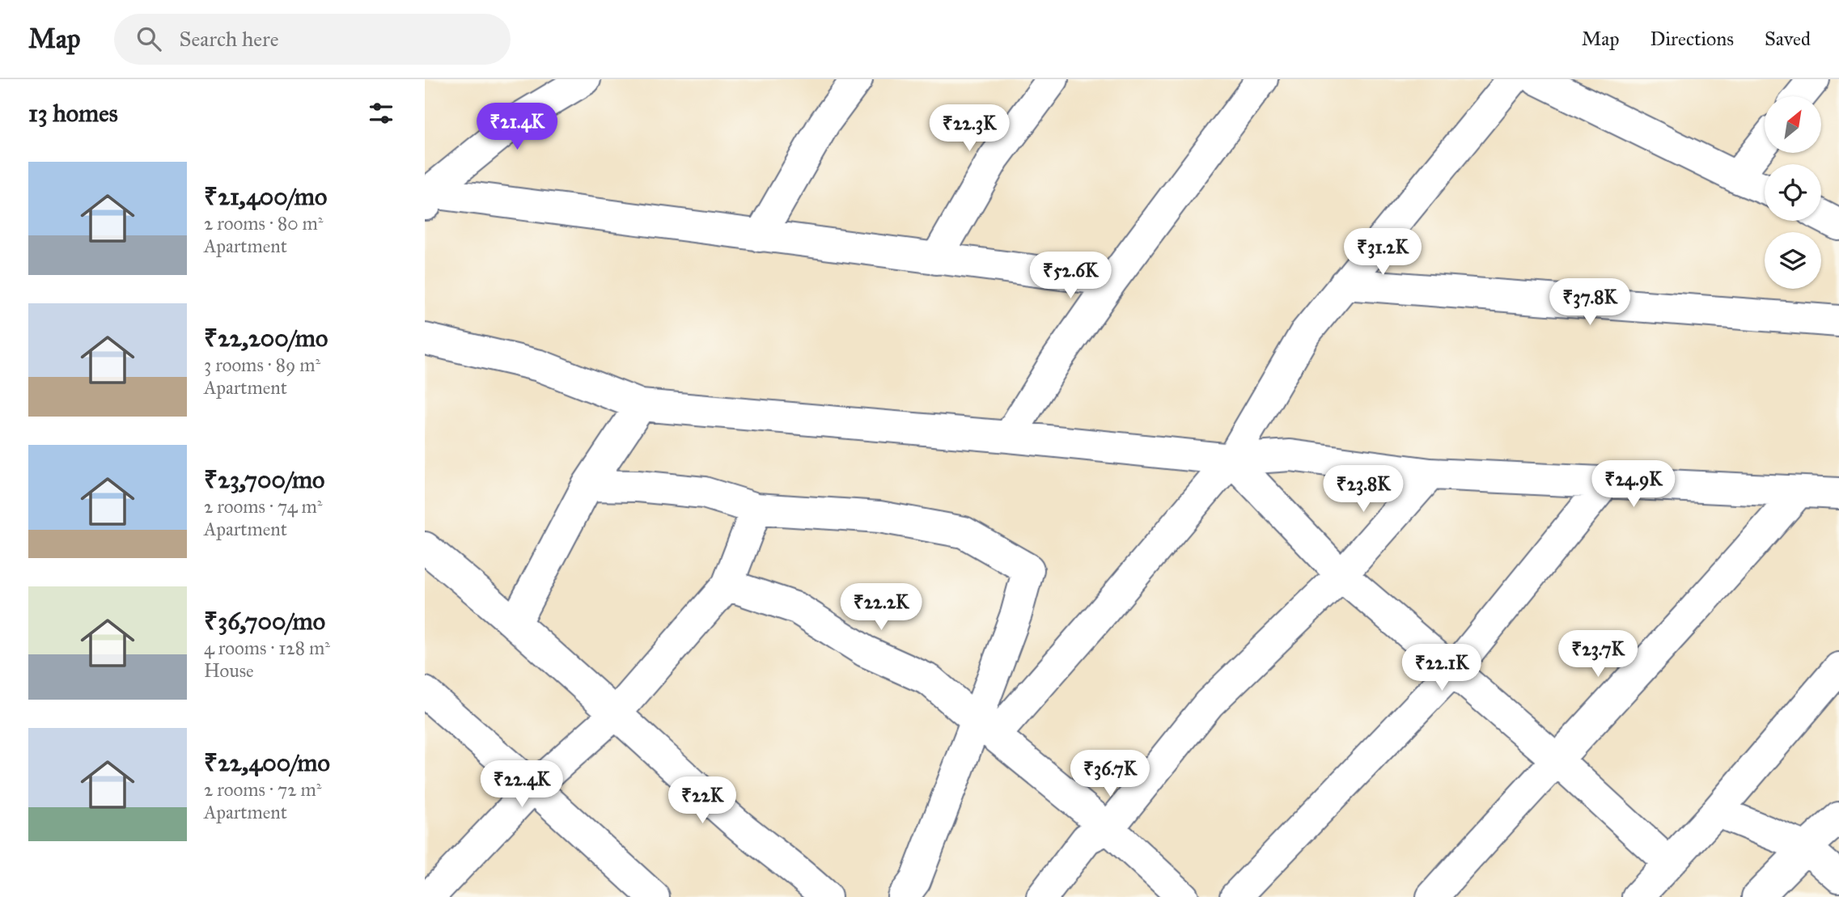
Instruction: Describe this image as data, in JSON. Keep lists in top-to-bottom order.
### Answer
{
  "north": "top right",
  "page": {
    "header": "Map",
    "search": "Search here",
    "nav": ["Map", "Directions", "Saved"],
    "heading": "13 homes",
    "price": [
      "₹21.4K",
      "₹22.3K",
      "₹31.2K",
      "₹52.6K",
      "₹37.8K",
      "₹24.9K",
      "₹23.8K",
      "₹22.2K",
      "₹23.7K",
      "₹22.1K",
      "₹36.7K",
      "₹22.4K",
      "₹22K"
    ],
    "list": [
      {
        "name": "₹21,400/mo",
        "note": "2 rooms · 80 m² · Apartment"
      },
      {
        "name": "₹22,200/mo",
        "note": "3 rooms · 89 m² · Apartment"
      },
      {
        "name": "₹23,700/mo",
        "note": "2 rooms · 74 m² · Apartment"
      },
      {
        "name": "₹36,700/mo",
        "note": "4 rooms · 128 m² · House"
      },
      {
        "name": "₹22,400/mo",
        "note": "2 rooms · 72 m² · Apartment"
      }
    ]
  }
}
